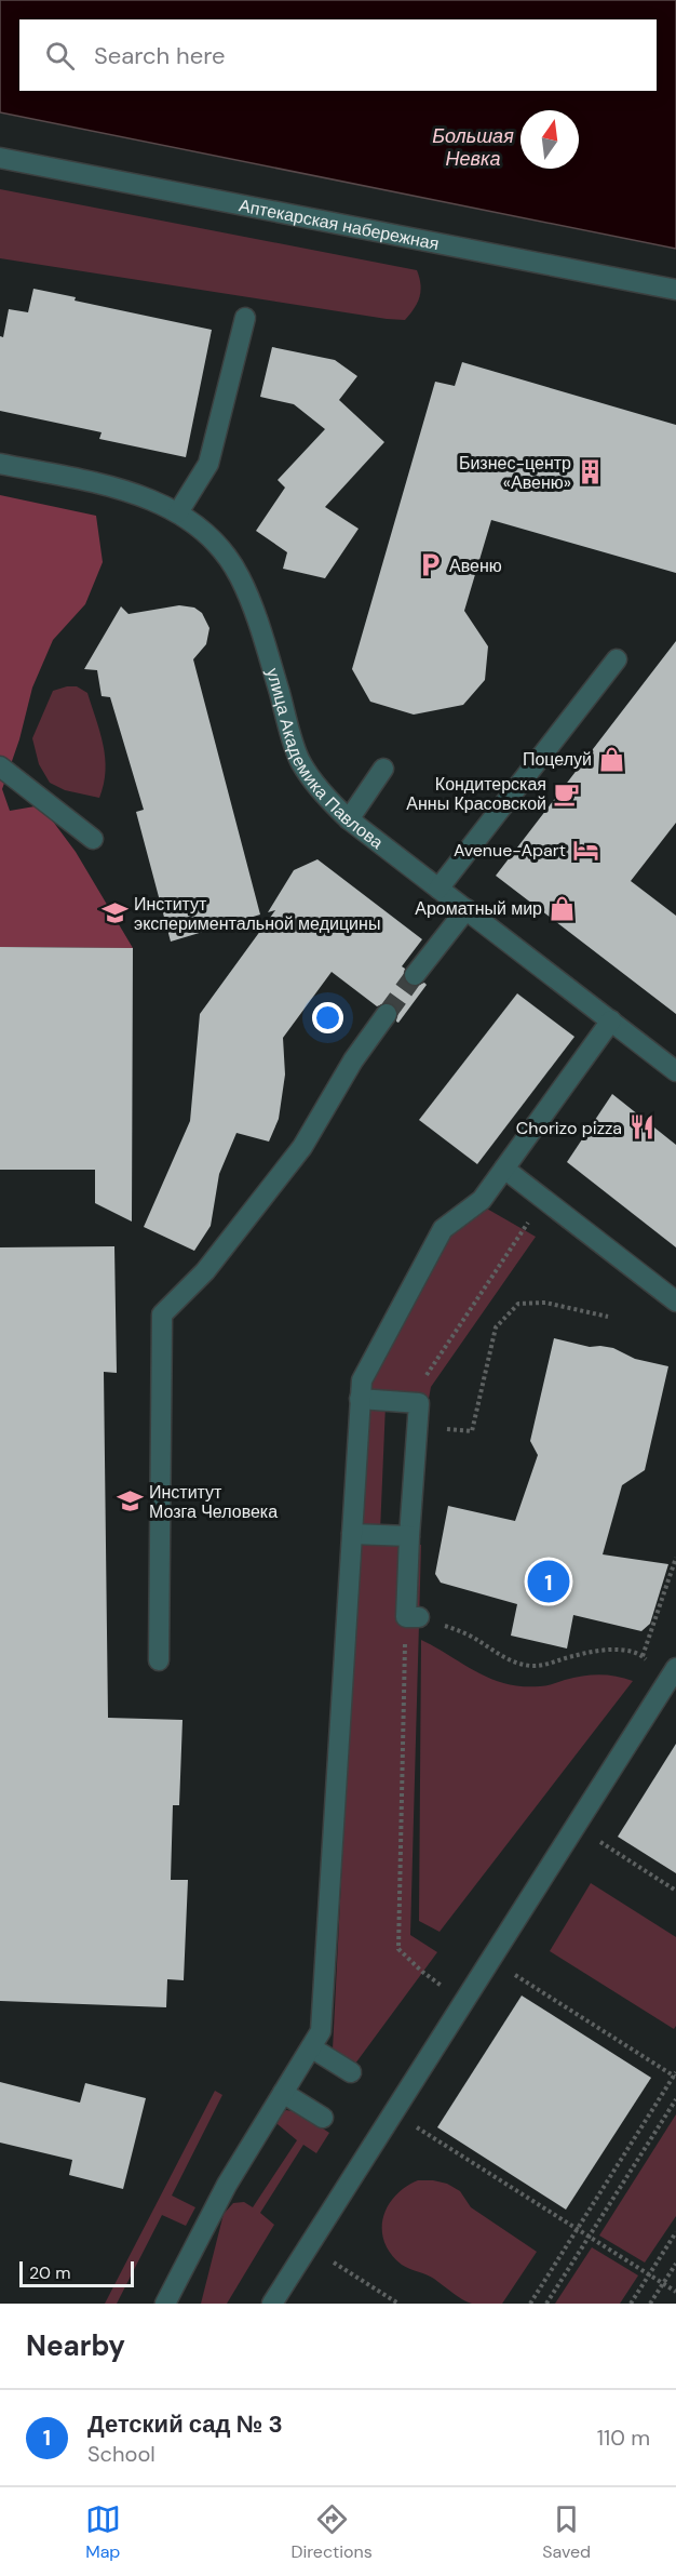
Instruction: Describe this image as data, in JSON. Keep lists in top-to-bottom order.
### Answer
{
  "streets": {
    "street": ["Аптекарская набережная", "улица Академика Павлова"]
  },
  "water": ["Большая Невка"],
  "places": {
    "building": ["Бизнес-центр «Авеню»"],
    "parking": ["Авеню"],
    "shop": ["Поцелуй", "Ароматный мир"],
    "cafe": ["Кондитерская Анны Красовской"],
    "hotel": ["Avenue-Apart"],
    "school or university": ["Институт экспериментальной медицины", "Институт Мозга Человека"],
    "restaurant": ["Chorizo pizza"]
  },
  "scale_bar": "20 m",
  "north": "top",
  "page": {
    "search": "Search here",
    "pins": "1",
    "scale": "20 m",
    "heading": "Nearby",
    "list": [
      {
        "mark": "1",
        "name": "Детский сад № 3",
        "note": "School",
        "value": "110 m"
      }
    ],
    "nav": ["Map", "Directions", "Saved"]
  }
}
